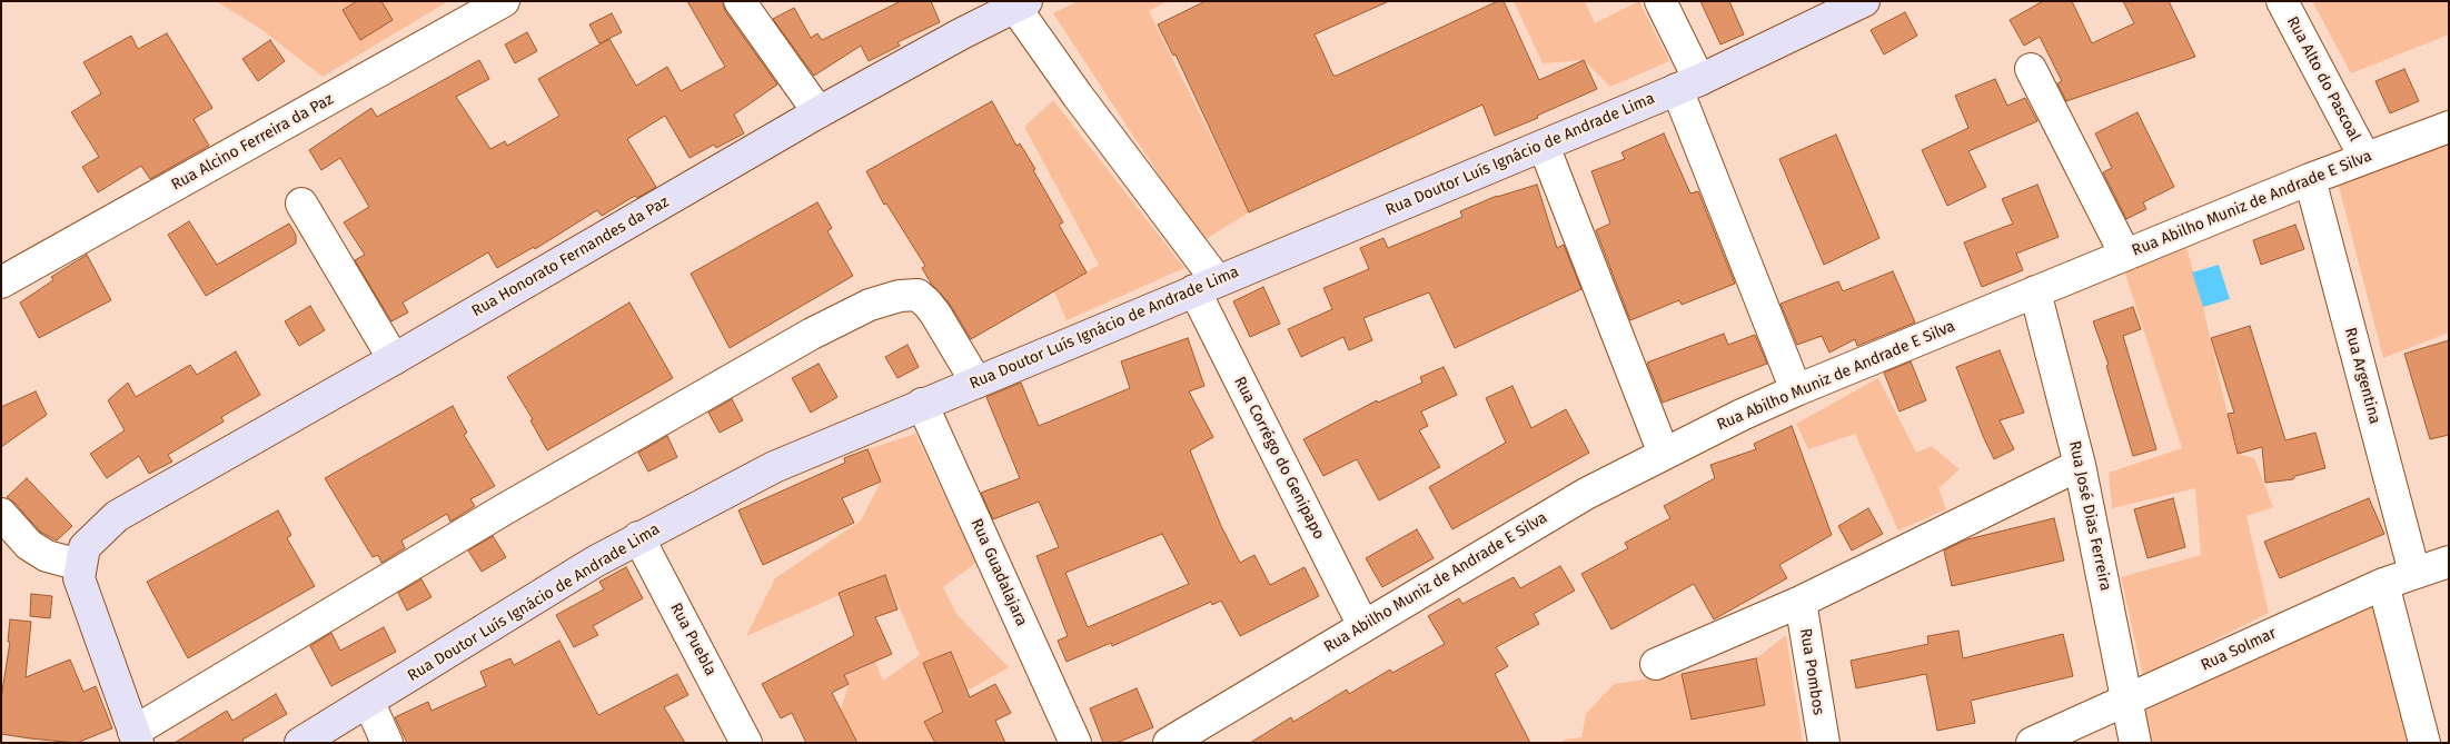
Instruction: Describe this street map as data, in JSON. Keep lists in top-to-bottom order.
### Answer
{
  "streets": {
    "main road": ["Rua Doutor Luís Ignácio de Andrade Lima", "Rua Honorato Fernandes da Paz"],
    "street": [
      "Rua Alto do Pascoal",
      "Rua Alcino Ferreira da Paz",
      "Rua Abilho Muniz de Andrade E Silva",
      "Rua Argentina",
      "Rua Corrégo do Genipapo",
      "Rua José Dias Ferreira",
      "Rua Guadalajara",
      "Rua Puebla",
      "Rua Solmar",
      "Rua Pombos"
    ]
  },
  "crossings": [
    ["Rua Alto do Pascoal", "Rua Abilho Muniz de Andrade E Silva"],
    ["Rua Doutor Luís Ignácio de Andrade Lima", "Rua Corrégo do Genipapo"],
    ["Rua Doutor Luís Ignácio de Andrade Lima", "Rua Guadalajara"],
    ["Rua Doutor Luís Ignácio de Andrade Lima", "Rua Puebla"],
    ["Rua Abilho Muniz de Andrade E Silva", "Rua Argentina"],
    ["Rua Abilho Muniz de Andrade E Silva", "Rua Corrégo do Genipapo"],
    ["Rua Abilho Muniz de Andrade E Silva", "Rua José Dias Ferreira"],
    ["Rua Honorato Fernandes da Paz", "Rua Corrégo do Genipapo"],
    ["Rua Argentina", "Rua Solmar"],
    ["Rua José Dias Ferreira", "Rua Solmar"]
  ]
}
